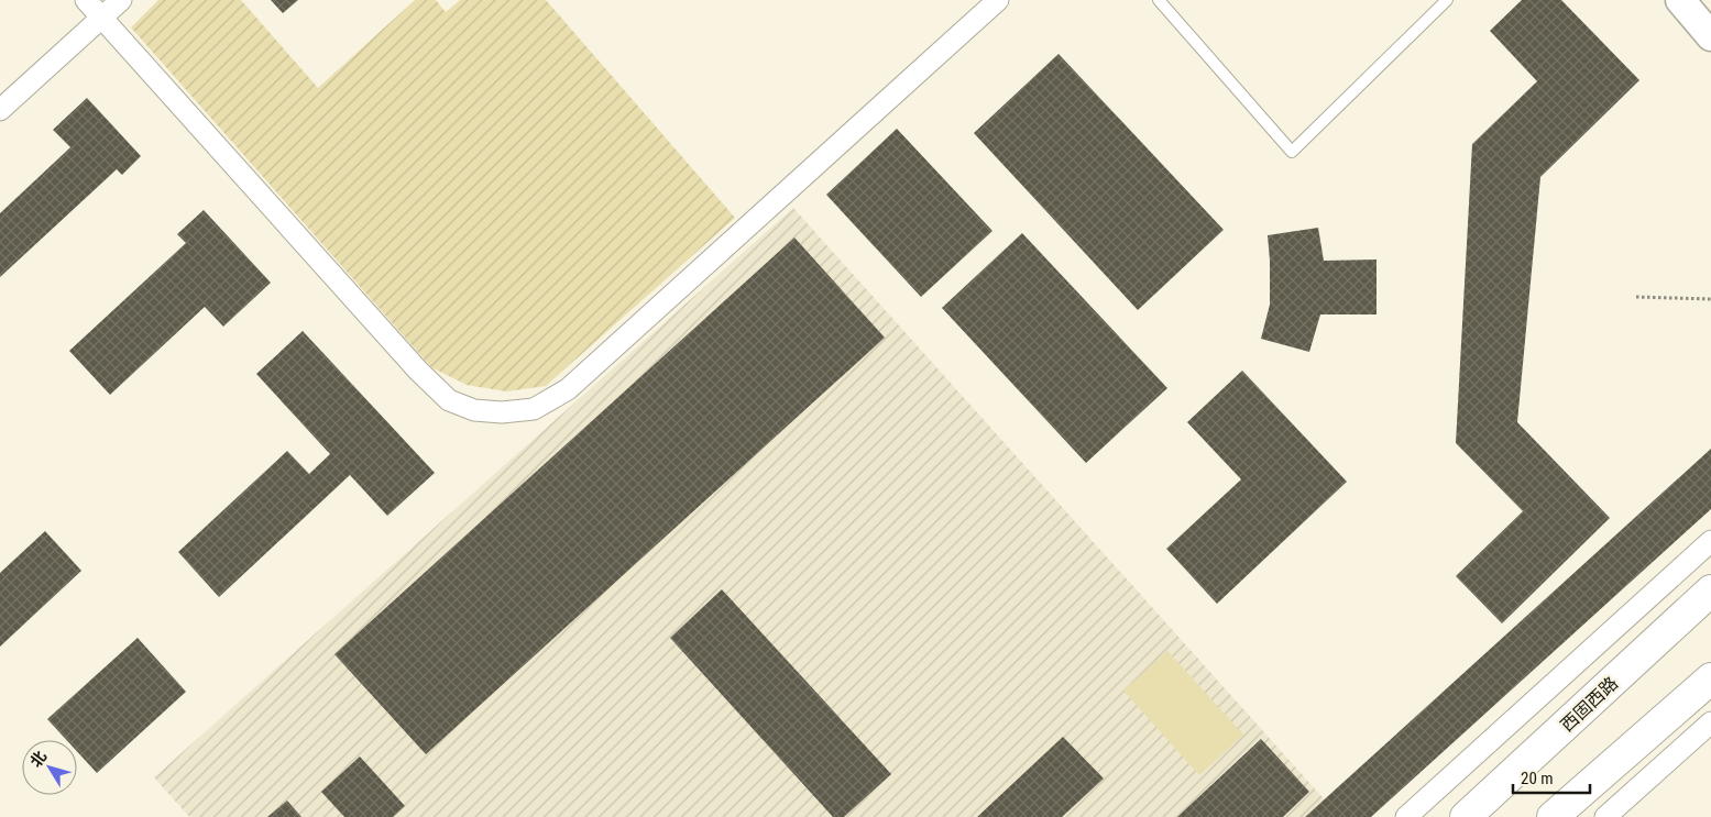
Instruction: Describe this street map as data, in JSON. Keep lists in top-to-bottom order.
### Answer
{
  "streets": {
    "main road": ["西固西路"]
  },
  "scale_bar": "20 m",
  "north": "top left"
}
